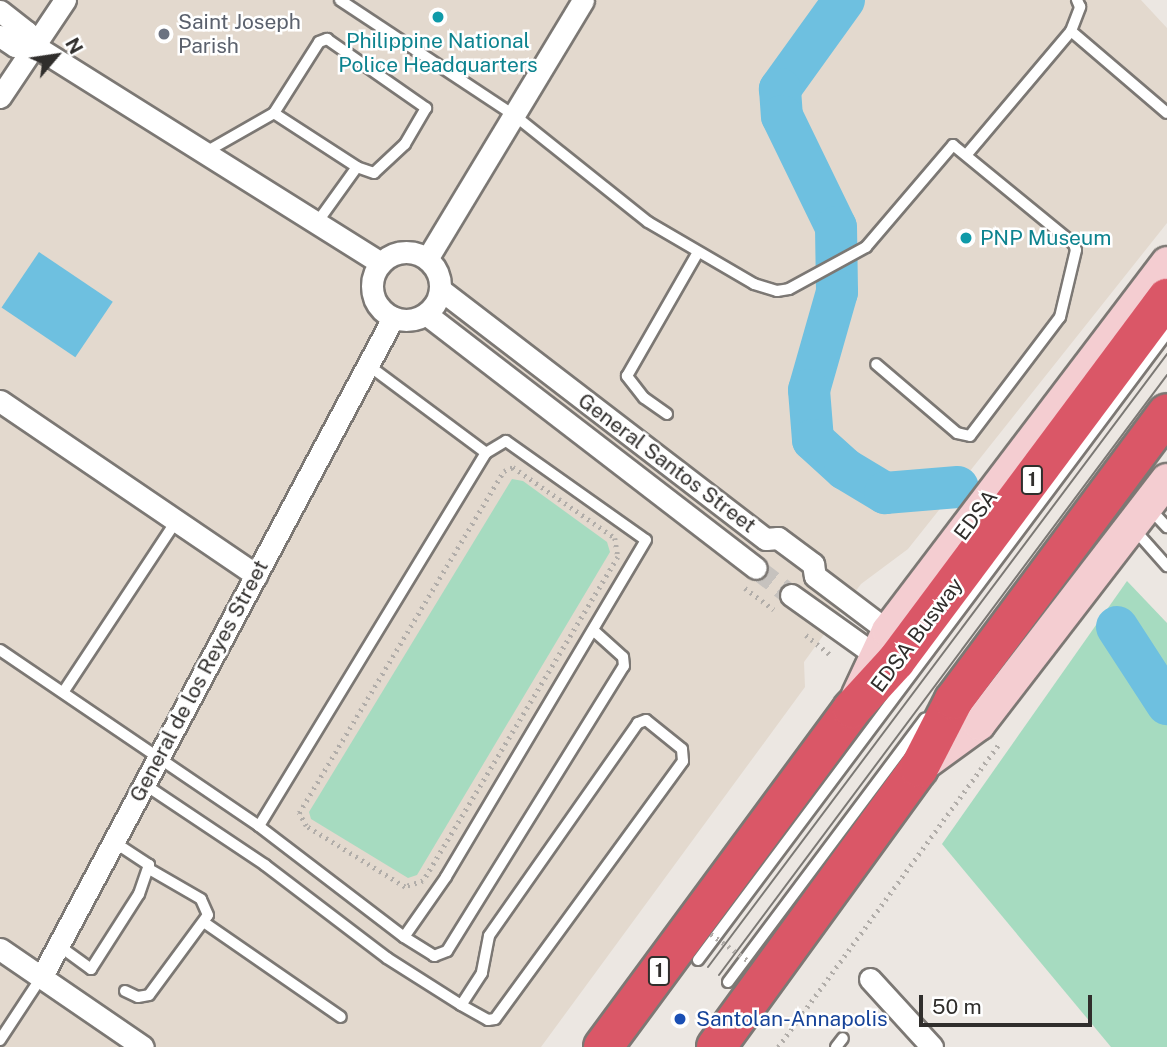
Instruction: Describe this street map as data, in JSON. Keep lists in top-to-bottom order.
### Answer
{
  "streets": {
    "highway": ["1", "EDSA"],
    "street": ["General Santos Street", "General de los Reyes Street"],
    "lane": ["EDSA Busway"]
  },
  "crossings": [
    ["General Santos Street", "EDSA"],
    ["General Santos Street", "EDSA Busway"],
    ["General Santos Street", "General de los Reyes Street"],
    ["EDSA", "EDSA Busway"]
  ],
  "places": [
    "Philippine National Police Headquarters",
    "Saint Joseph Parish",
    "PNP Museum",
    "Santolan-Annapolis"
  ],
  "scale_bar": "50 m",
  "north": "top right"
}
